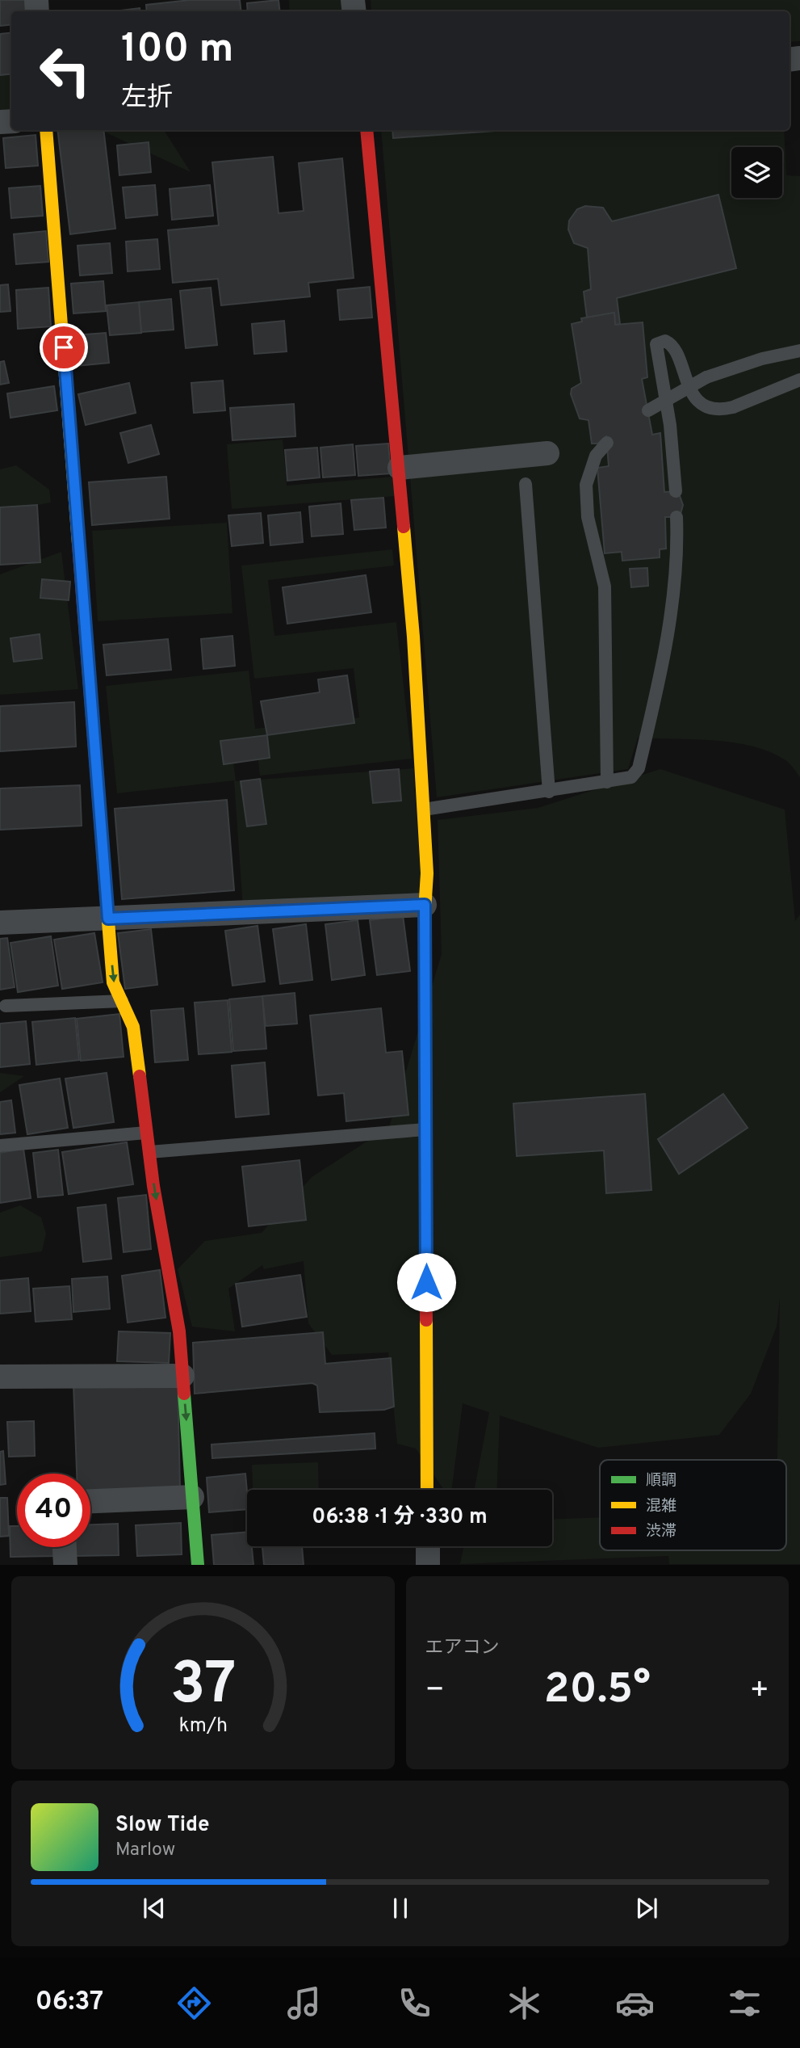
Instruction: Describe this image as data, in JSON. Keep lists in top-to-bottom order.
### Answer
{
  "legend": ["順調", "混雑", "渋滞"],
  "page": {
    "turn": ["100 m", "左折"],
    "limit": "40",
    "trip": "06:38 · 1 分 · 330 m",
    "tile": "エアコン",
    "heat": ["−", "20.5°", "+"],
    "song": ["Slow Tide", "Marlow"],
    "tabs": "06:37",
    "gauge": ["37", "km/h"]
  }
}
